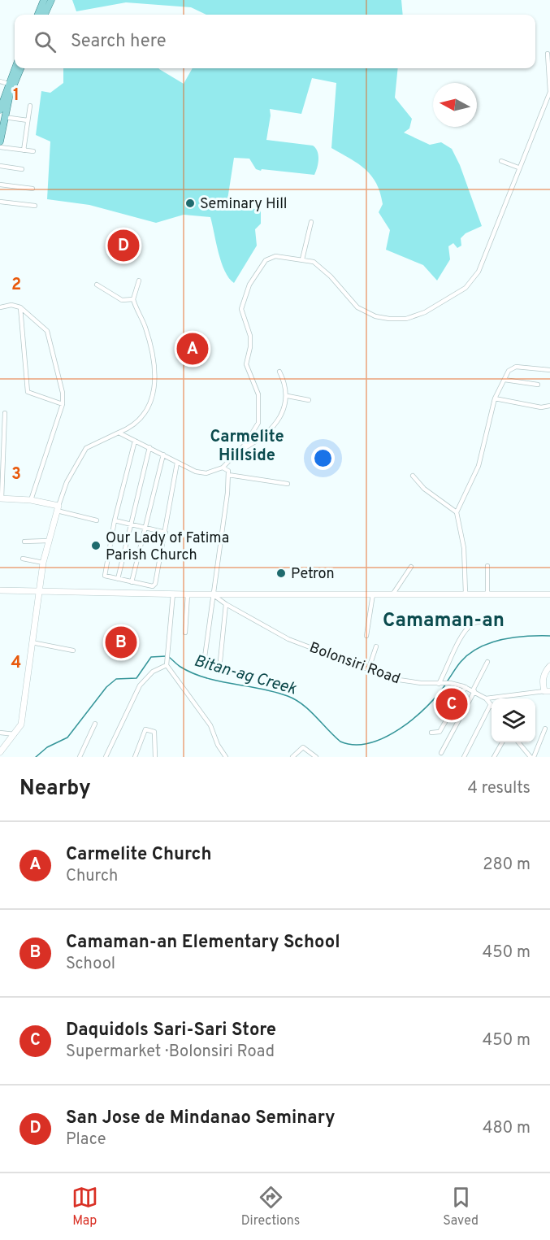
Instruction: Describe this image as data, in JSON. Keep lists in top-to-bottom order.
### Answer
{
  "streets": {
    "street": ["Bolonsiri Road"]
  },
  "districts": ["Carmelite Hillside", "Camaman-an"],
  "water": ["Bitan-ag Creek"],
  "places": ["Seminary Hill", "Our Lady of Fatima Parish Church", "Petron"],
  "north": "left",
  "page": {
    "search": "Search here",
    "pins": [
      "D",
      "A",
      "B",
      "C"
    ],
    "heading": ["Nearby", "4 results"],
    "list": [
      {
        "mark": "A",
        "name": "Carmelite Church",
        "note": "Church",
        "value": "280 m"
      },
      {
        "mark": "B",
        "name": "Camaman-an Elementary School",
        "note": "School",
        "value": "450 m"
      },
      {
        "mark": "C",
        "name": "Daquidols Sari-Sari Store",
        "note": "Supermarket · Bolonsiri Road",
        "value": "450 m"
      },
      {
        "mark": "D",
        "name": "San Jose de Mindanao Seminary",
        "note": "Place",
        "value": "480 m"
      }
    ],
    "nav": ["Map", "Directions", "Saved"]
  },
  "grid": {
    "rows": [
      "1",
      "2",
      "3",
      "4"
    ]
  }
}
